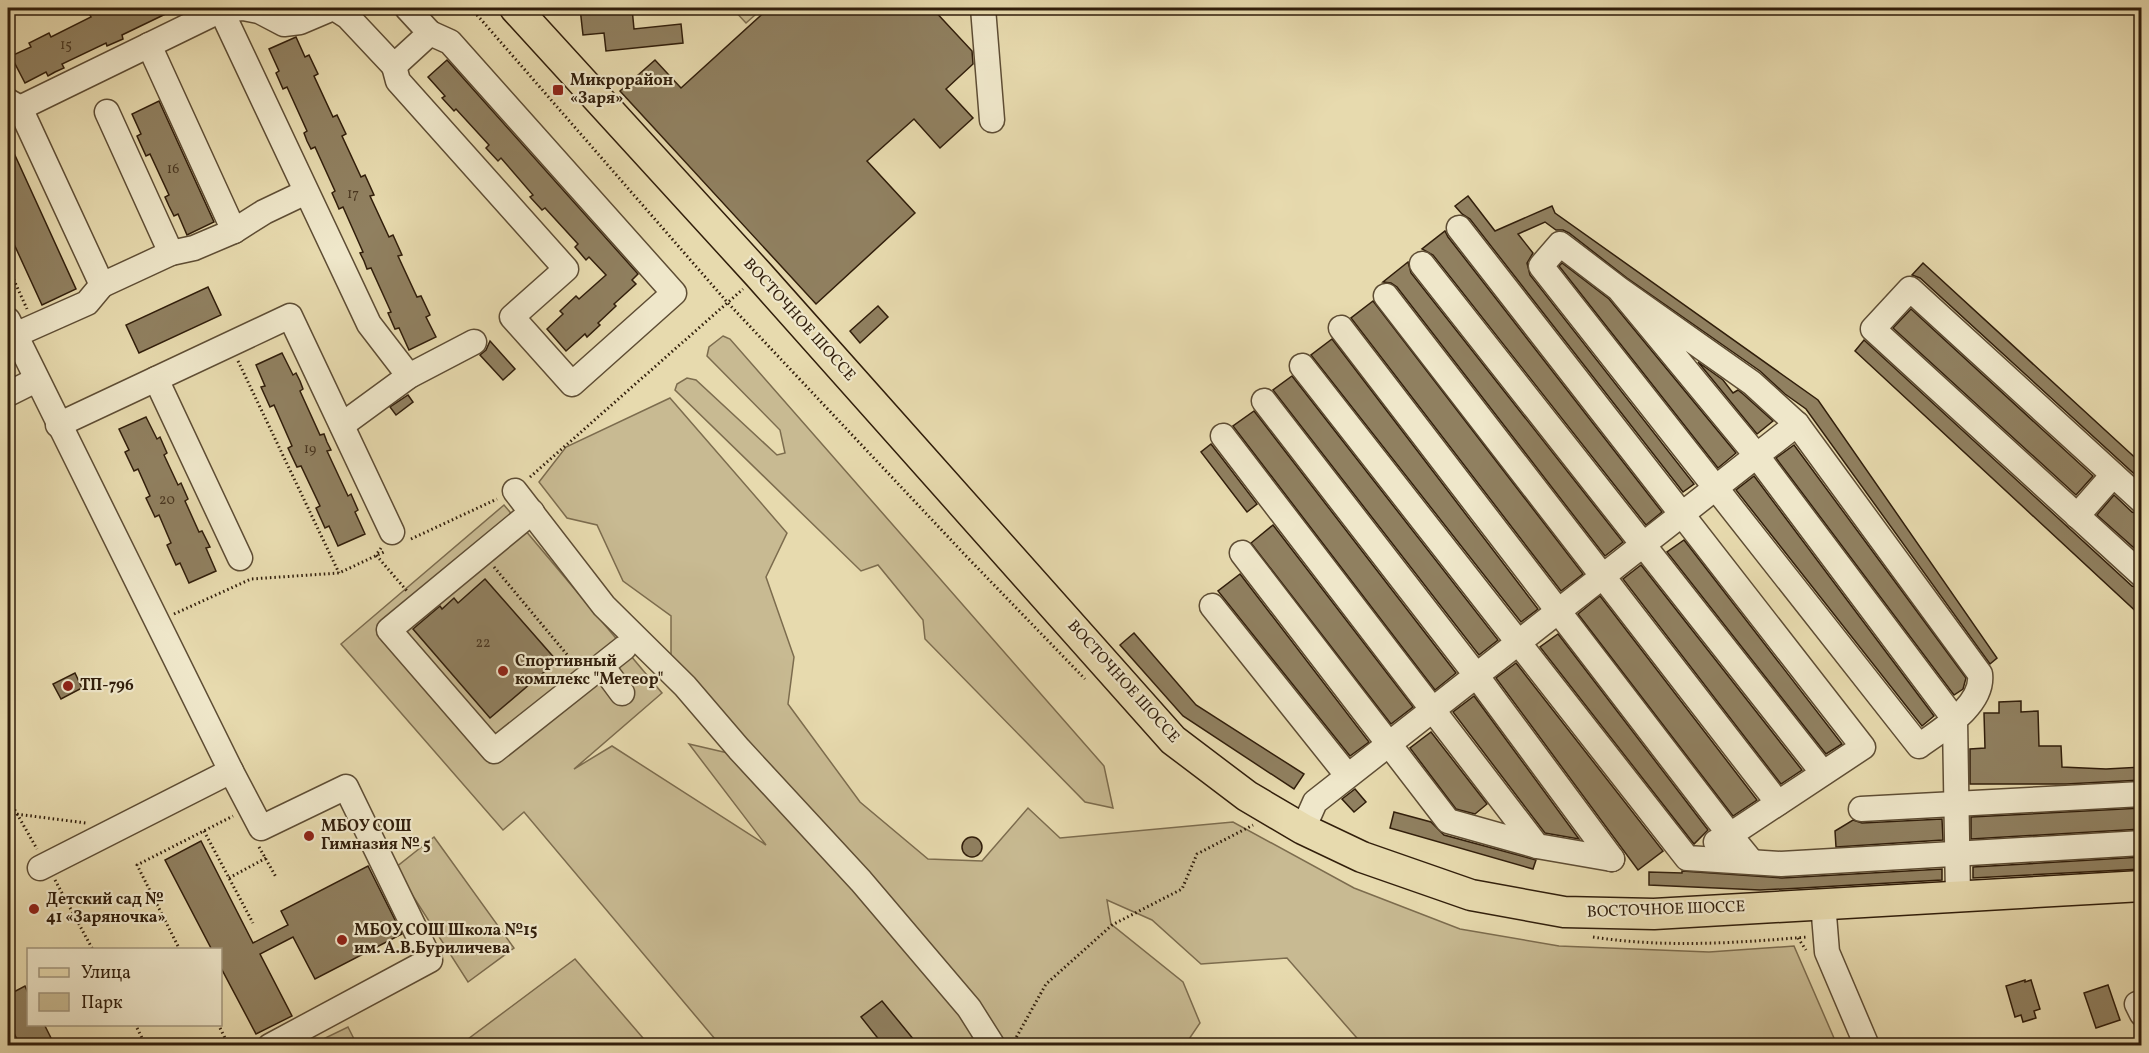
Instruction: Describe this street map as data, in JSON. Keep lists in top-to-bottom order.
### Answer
{
  "streets": {
    "main road": ["ВОСТОЧНОЕ ШОССЕ"]
  },
  "places": {
    "transit": ["Микрорайон «Заря»"],
    "other": [
      "Спортивный комплекс \"Метеор\"",
      "ТП-796",
      "МБОУ СОШ Гимназия № 5",
      "Детский сад № 41 «Заряночка»",
      "МБОУ СОШ Школа №15 им. А.В.Буриличева"
    ]
  },
  "house_numbers": [
    "15",
    "16",
    "17",
    "19",
    "20",
    "22"
  ],
  "legend": ["Улица", "Парк"]
}
